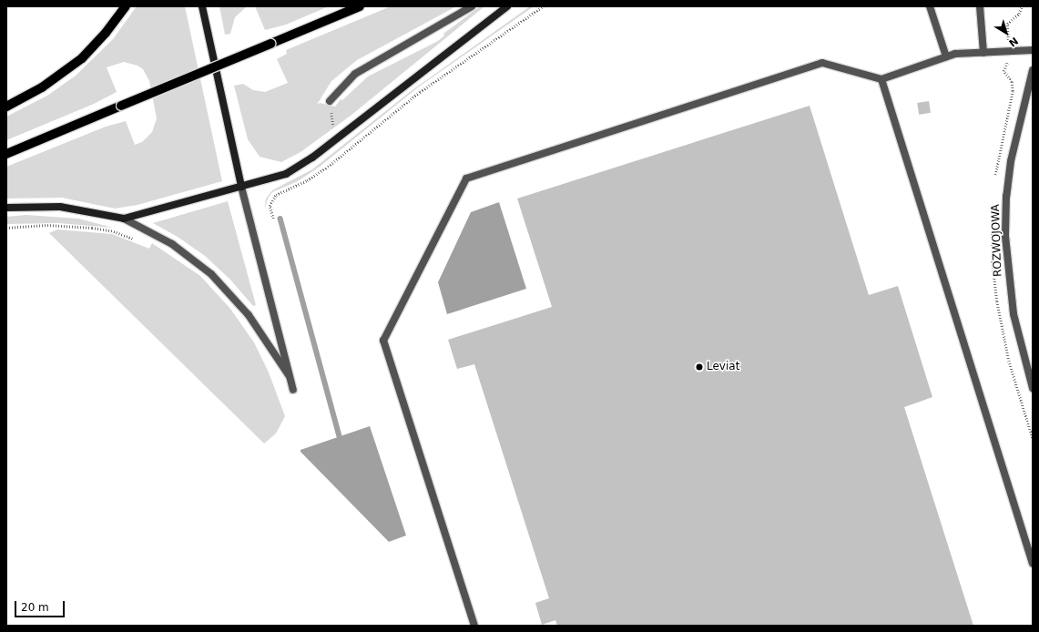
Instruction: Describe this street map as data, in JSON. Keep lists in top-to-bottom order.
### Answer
{
  "streets": {
    "street": ["ROZWOJOWA"]
  },
  "places": ["Leviat"],
  "scale_bar": "20 m",
  "north": "bottom right"
}
